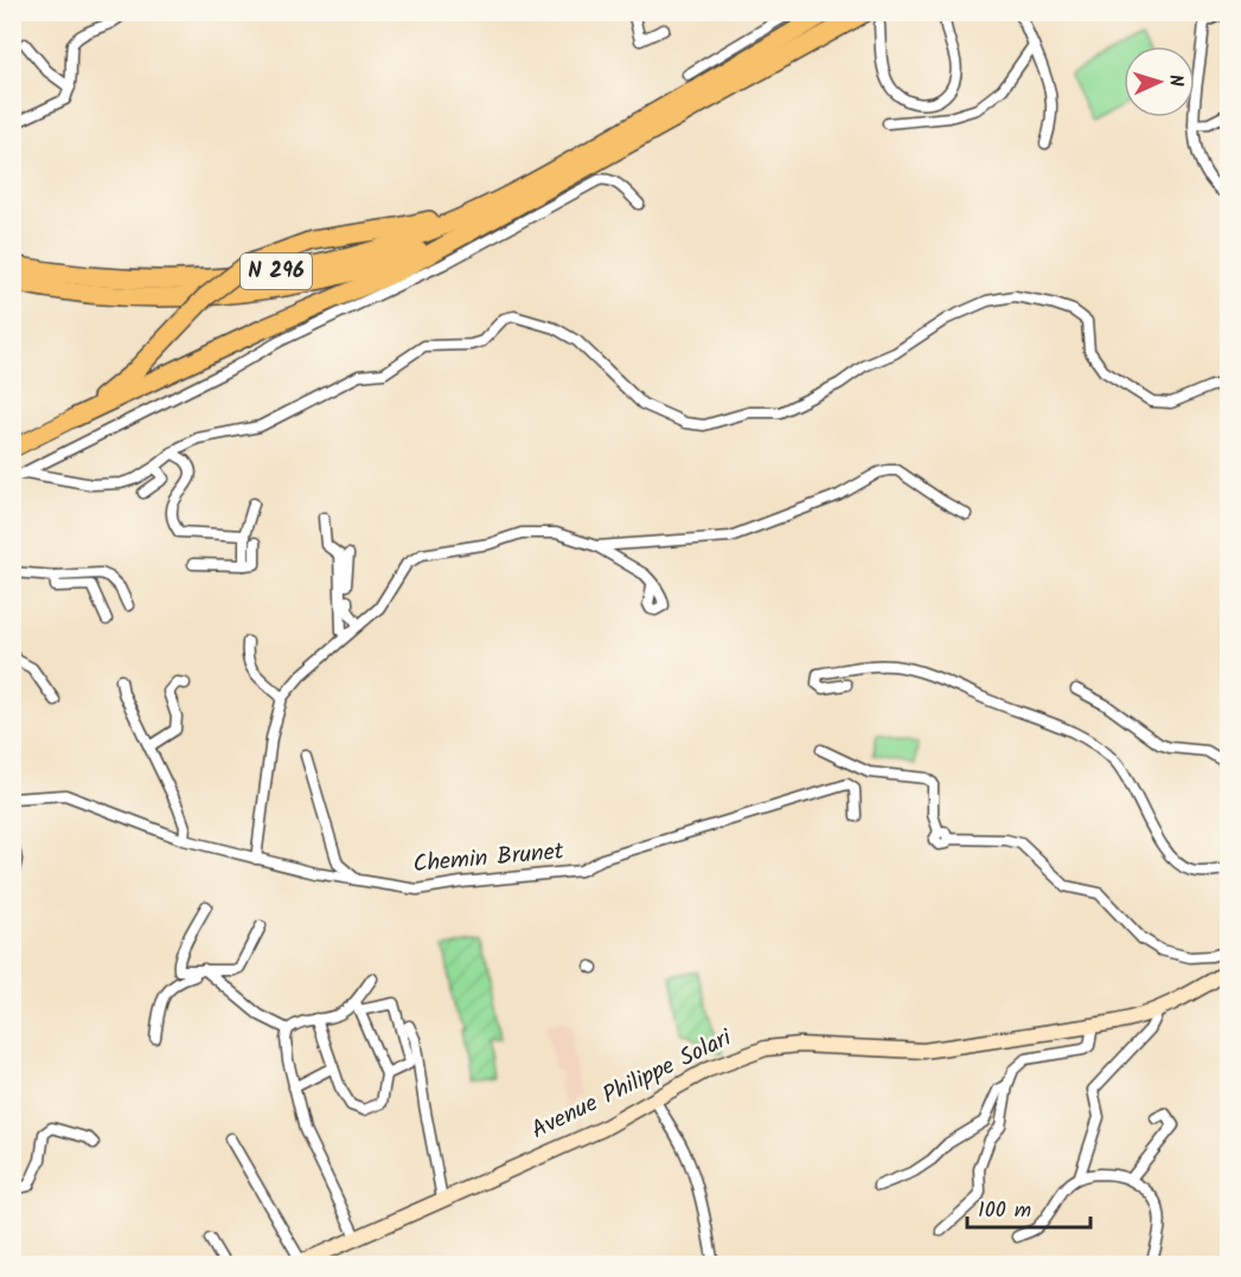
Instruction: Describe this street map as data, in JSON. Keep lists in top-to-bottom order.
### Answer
{
  "streets": {
    "highway": ["N 296"],
    "main road": ["Avenue Philippe Solari"],
    "street": ["Chemin Brunet"]
  },
  "scale_bar": "100 m",
  "north": "right"
}
